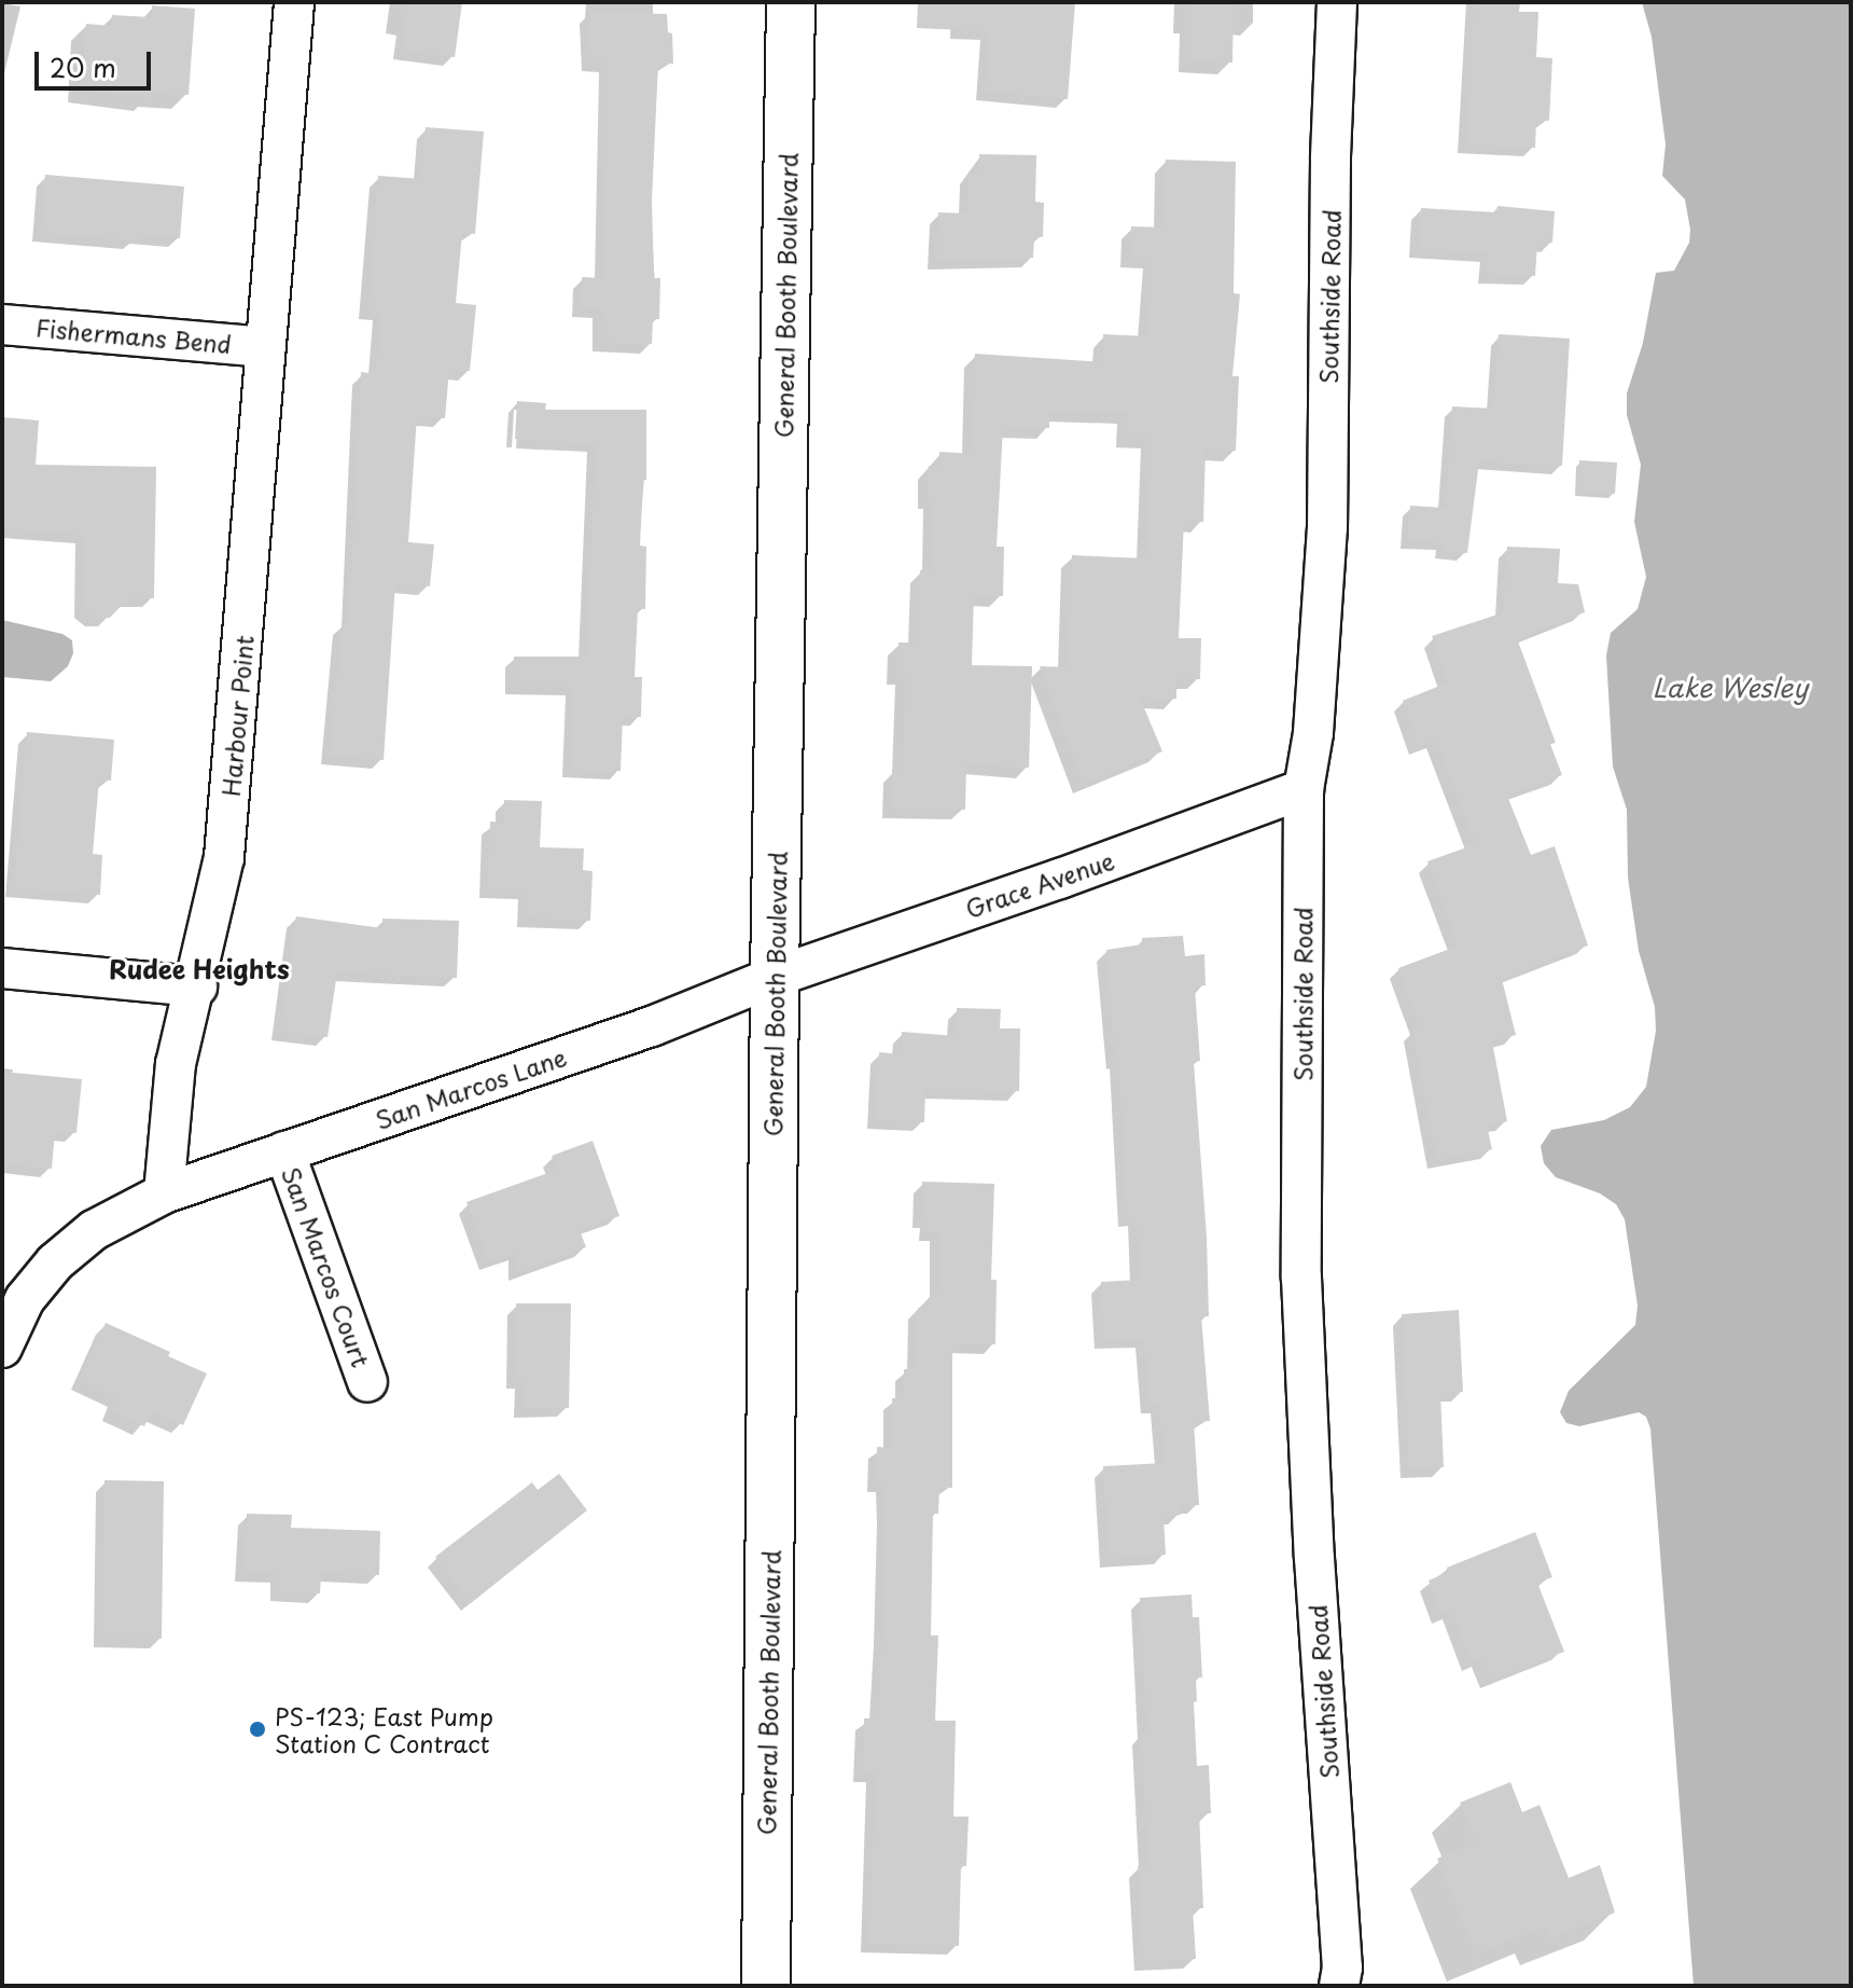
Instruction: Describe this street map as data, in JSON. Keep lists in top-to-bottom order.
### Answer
{
  "streets": {
    "highway": ["General Booth Boulevard"],
    "street": [
      "Southside Road",
      "Fishermans Bend",
      "Harbour Point",
      "Grace Avenue",
      "San Marcos Lane",
      "San Marcos Court"
    ]
  },
  "crossings": [
    ["General Booth Boulevard", "Grace Avenue"],
    ["General Booth Boulevard", "San Marcos Lane"],
    ["Southside Road", "Grace Avenue"],
    ["Fishermans Bend", "Harbour Point"],
    ["Harbour Point", "San Marcos Lane"],
    ["Grace Avenue", "San Marcos Lane"],
    ["San Marcos Lane", "San Marcos Court"]
  ],
  "districts": ["Rudee Heights"],
  "water": ["Lake Wesley"],
  "places": ["PS-123; East Pump Station C Contract"],
  "scale_bar": "20 m"
}
